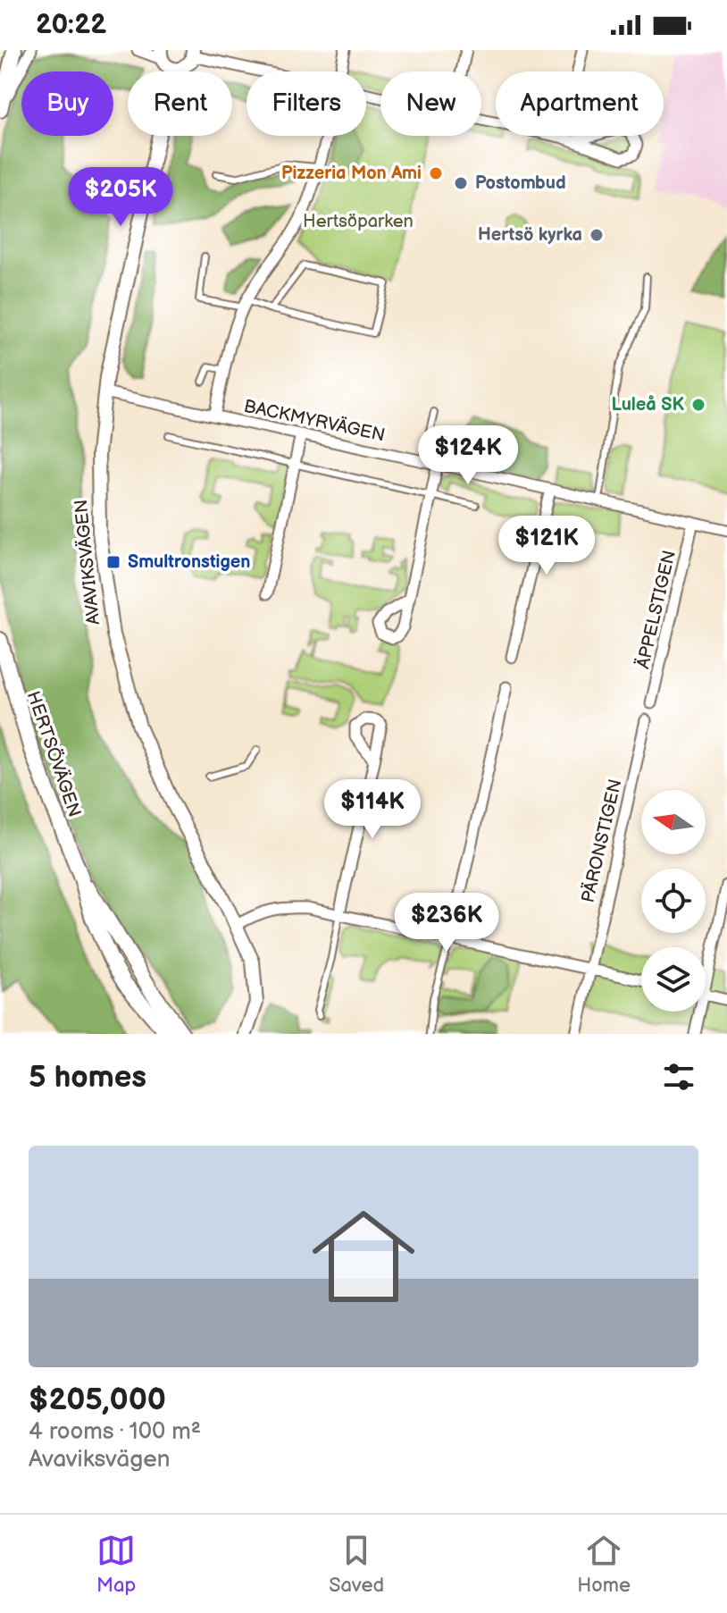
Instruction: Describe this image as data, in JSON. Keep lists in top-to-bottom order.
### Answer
{
  "streets": {
    "main road": ["HERTSÖVÄGEN"],
    "street": [
      "BACKMYRVÄGEN",
      "AVAVIKSVÄGEN",
      "ÄPPELSTIGEN",
      "PÄRONSTIGEN"
    ]
  },
  "crossings": [
    ["BACKMYRVÄGEN", "AVAVIKSVÄGEN"],
    ["BACKMYRVÄGEN", "ÄPPELSTIGEN"]
  ],
  "parks": ["Hertsöparken"],
  "places": {
    "other": [
      "Pizzeria Mon Ami",
      "Postombud",
      "Hertsö kyrka",
      "Luleå SK"
    ],
    "transit": ["Smultronstigen"]
  },
  "north": "left",
  "page": {
    "status": "20:22",
    "chip": [
      "Buy",
      "Rent",
      "Filters",
      "New",
      "Apartment"
    ],
    "price": [
      "$205K",
      "$124K",
      "$121K",
      "$114K",
      "$236K"
    ],
    "heading": "5 homes",
    "list": [
      {
        "name": "$205,000",
        "note": "4 rooms · 100 m² · Avaviksvägen"
      }
    ],
    "tabs": ["Map", "Saved", "Home"]
  }
}
